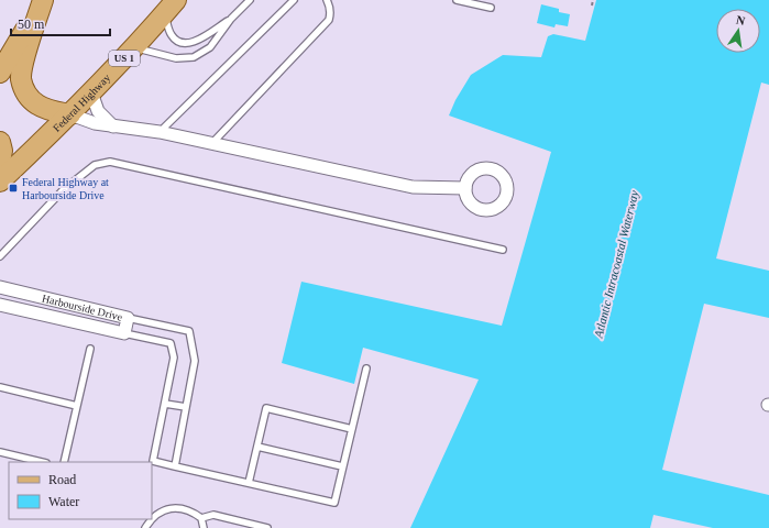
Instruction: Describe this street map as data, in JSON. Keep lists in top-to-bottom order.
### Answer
{
  "streets": {
    "main road": ["US 1", "Federal Highway"],
    "street": ["Harbourside Drive"]
  },
  "water": ["Atlantic Intracoastal Waterway"],
  "places": {
    "transit": ["Federal Highway at Harbourside Drive"]
  },
  "legend": ["Road", "Water"],
  "scale_bar": "50 m",
  "north": "top"
}
